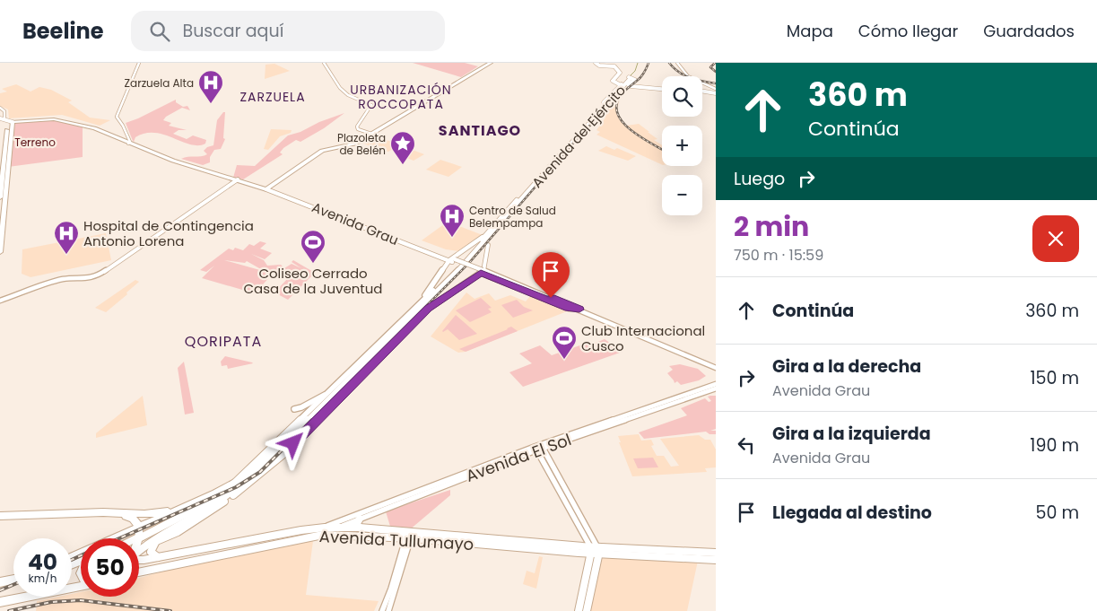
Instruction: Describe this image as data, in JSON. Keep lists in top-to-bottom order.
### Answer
{
  "streets": {
    "main road": ["Avenida del Ejército", "Avenida Grau", "Avenida Tullumayo"],
    "street": ["Avenida El Sol"]
  },
  "crossings": [
    ["Avenida El Sol", "Avenida Tullumayo"]
  ],
  "districts": [
    "URBANIZACIÓN ROCCOPATA",
    "ZARZUELA",
    "SANTIAGO",
    "QORIPATA"
  ],
  "parks": ["Terreno"],
  "places": {
    "hospital": ["Zarzuela Alta", "Centro de Salud Belempampa", "Hospital de Contingencia Antonio Lorena"],
    "place": ["Plazoleta de Belén"],
    "sports": ["Coliseo Cerrado Casa de la Juventud", "Club Internacional Cusco"]
  },
  "page": {
    "header": "Beeline",
    "search": "Buscar aquí",
    "nav": ["Mapa", "Cómo llegar", "Guardados"],
    "turn": ["360 m", "Continúa"],
    "map_buttons": ["+", "−"],
    "then": "Luego",
    "heading": ["2 min", "750 m · 15:59"],
    "list": [
      {
        "name": "Continúa",
        "value": "360 m"
      },
      {
        "name": "Gira a la derecha",
        "note": "Avenida Grau",
        "value": "150 m"
      },
      {
        "name": "Gira a la izquierda",
        "note": "Avenida Grau",
        "value": "190 m"
      },
      {
        "name": "Llegada al destino",
        "value": "50 m"
      }
    ],
    "speed": "40 km/h",
    "limit": "50"
  }
}
